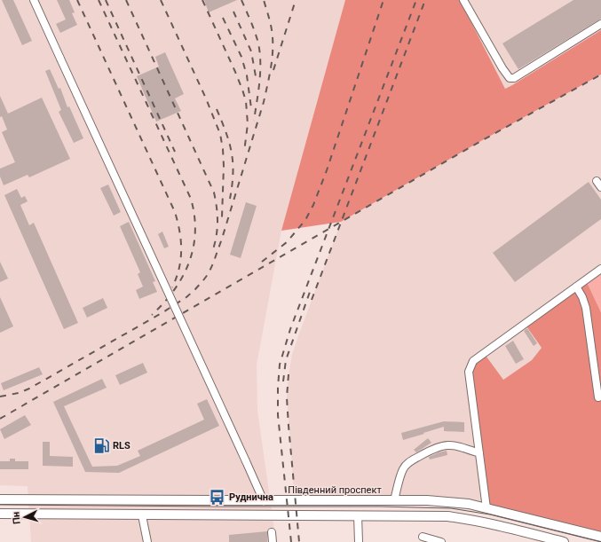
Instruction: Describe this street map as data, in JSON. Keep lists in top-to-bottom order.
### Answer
{
  "streets": {
    "main road": ["Південний проспект"]
  },
  "places": {
    "fuel station": ["RLS"],
    "bus stop": ["Руднична"]
  },
  "north": "left"
}
